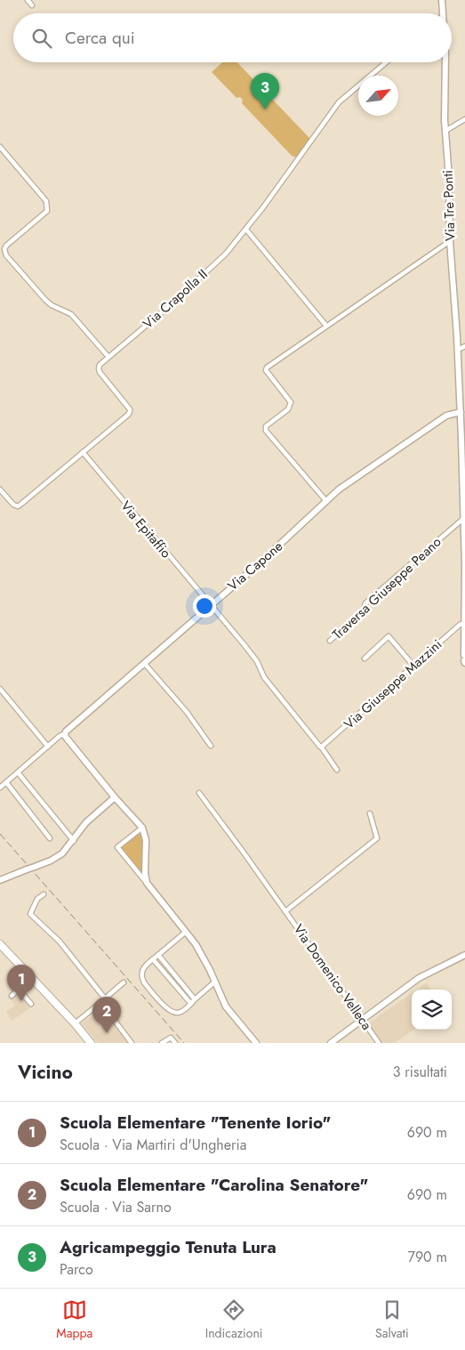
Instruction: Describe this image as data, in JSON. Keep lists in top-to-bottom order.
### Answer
{
  "streets": {
    "street": [
      "Via Tre Ponti",
      "Via Crapolla II",
      "Via Epitaffio",
      "Via Capone",
      "Traversa Giuseppe Peano",
      "Via Giuseppe Mazzini",
      "Via Domenico Velleca"
    ]
  },
  "crossings": [
    ["Via Tre Ponti", "Via Capone"],
    ["Via Tre Ponti", "Traversa Giuseppe Peano"],
    ["Via Tre Ponti", "Via Giuseppe Mazzini"],
    ["Via Crapolla II", "Via Epitaffio"],
    ["Via Epitaffio", "Via Capone"]
  ],
  "north": "top right",
  "page": {
    "search": "Cerca qui",
    "pins": ["3", "1", "2"],
    "heading": ["Vicino", "3 risultati"],
    "list": [
      {
        "mark": "1",
        "name": "Scuola Elementare \"Tenente Iorio\"",
        "note": "Scuola · Via Martiri d'Ungheria",
        "value": "690 m"
      },
      {
        "mark": "2",
        "name": "Scuola Elementare \"Carolina Senatore\"",
        "note": "Scuola · Via Sarno",
        "value": "690 m"
      },
      {
        "mark": "3",
        "name": "Agricampeggio Tenuta Lura",
        "note": "Parco",
        "value": "790 m"
      }
    ],
    "nav": ["Mappa", "Indicazioni", "Salvati"]
  }
}
